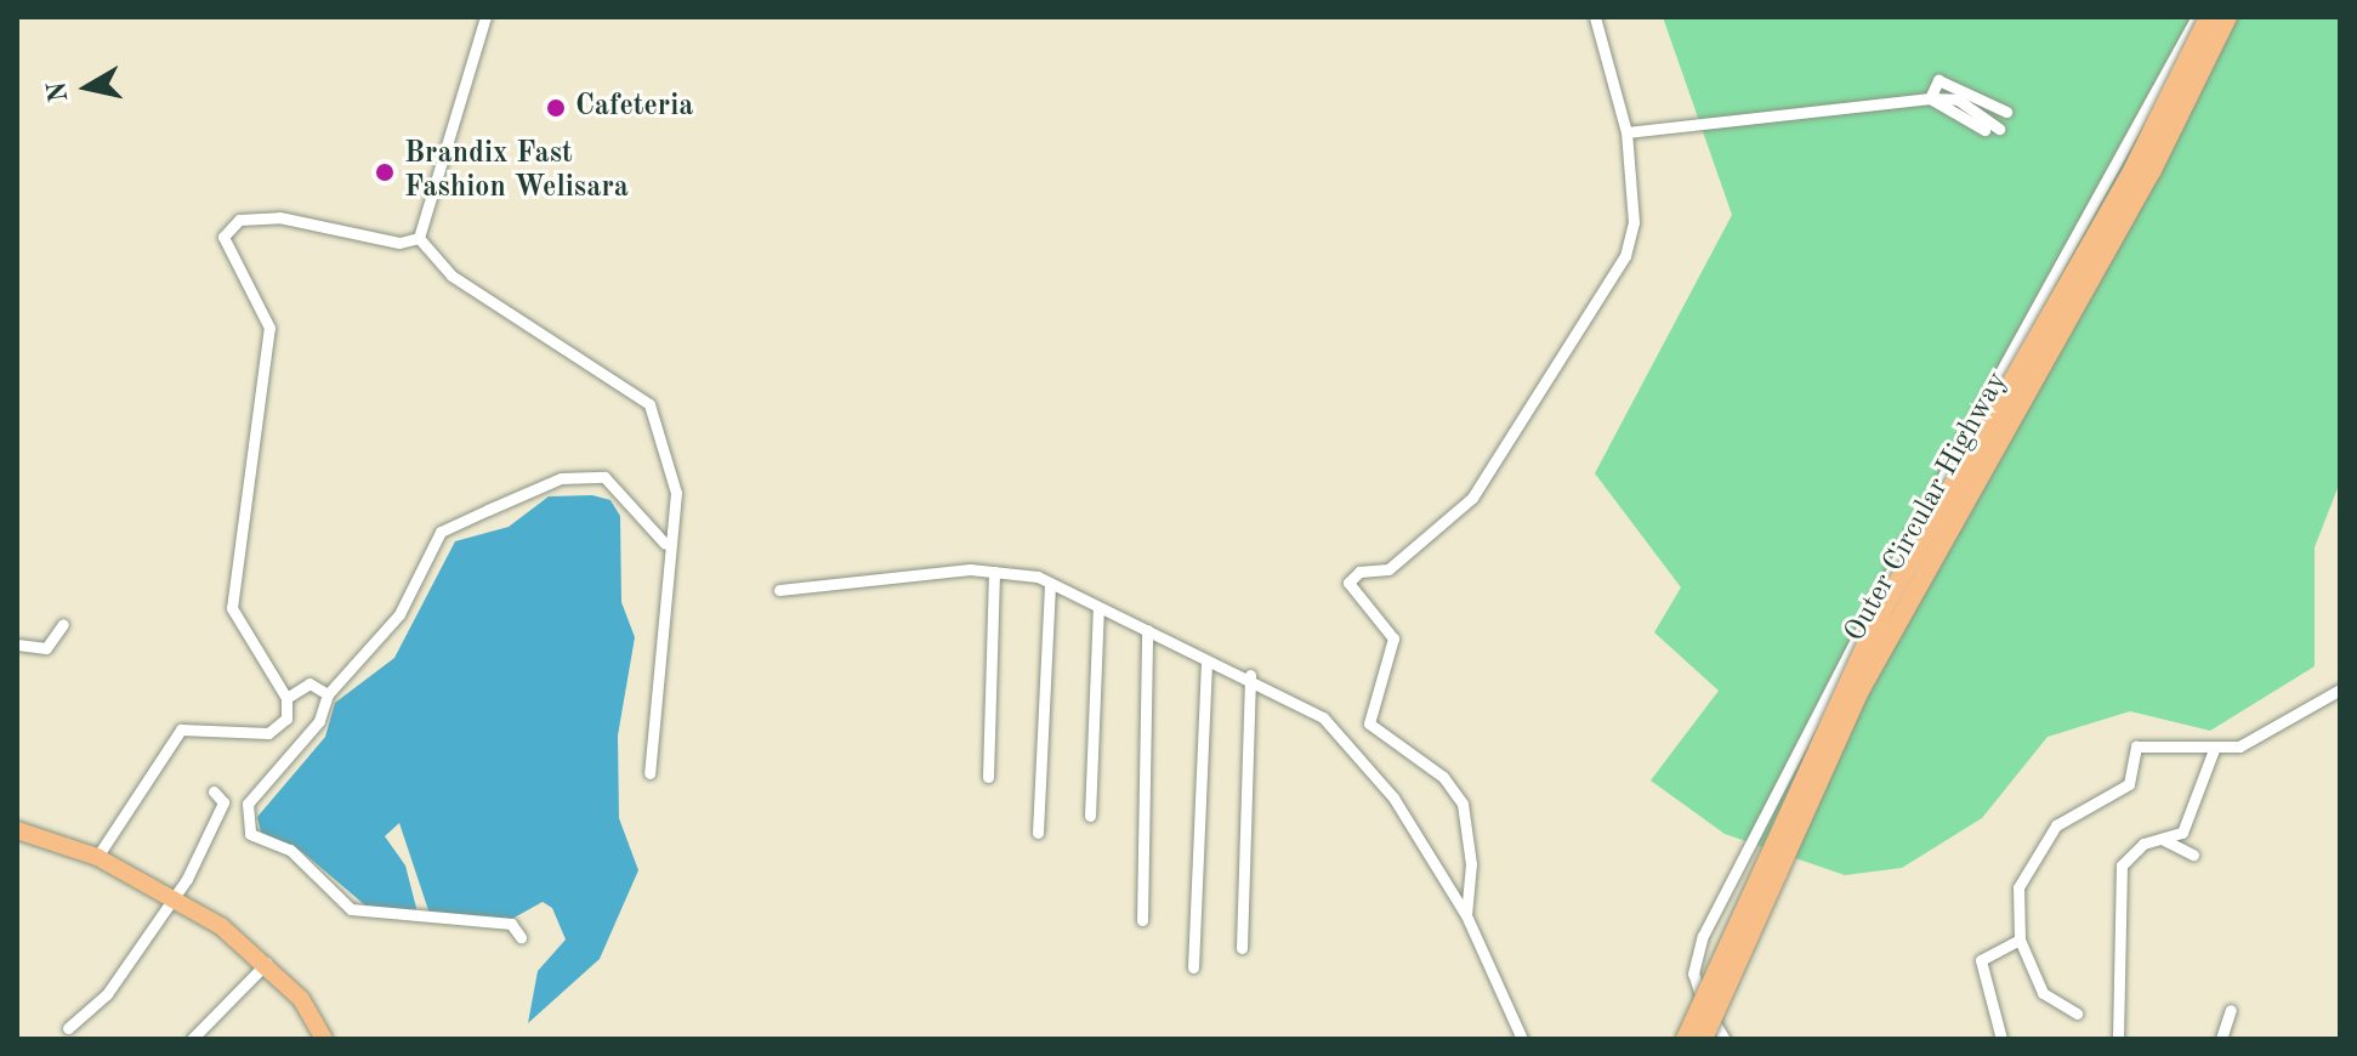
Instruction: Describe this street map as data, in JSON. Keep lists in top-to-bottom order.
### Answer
{
  "streets": {
    "highway": ["Outer Circular Highway"]
  },
  "places": ["Cafeteria", "Brandix Fast Fashion Welisara"],
  "north": "left"
}
